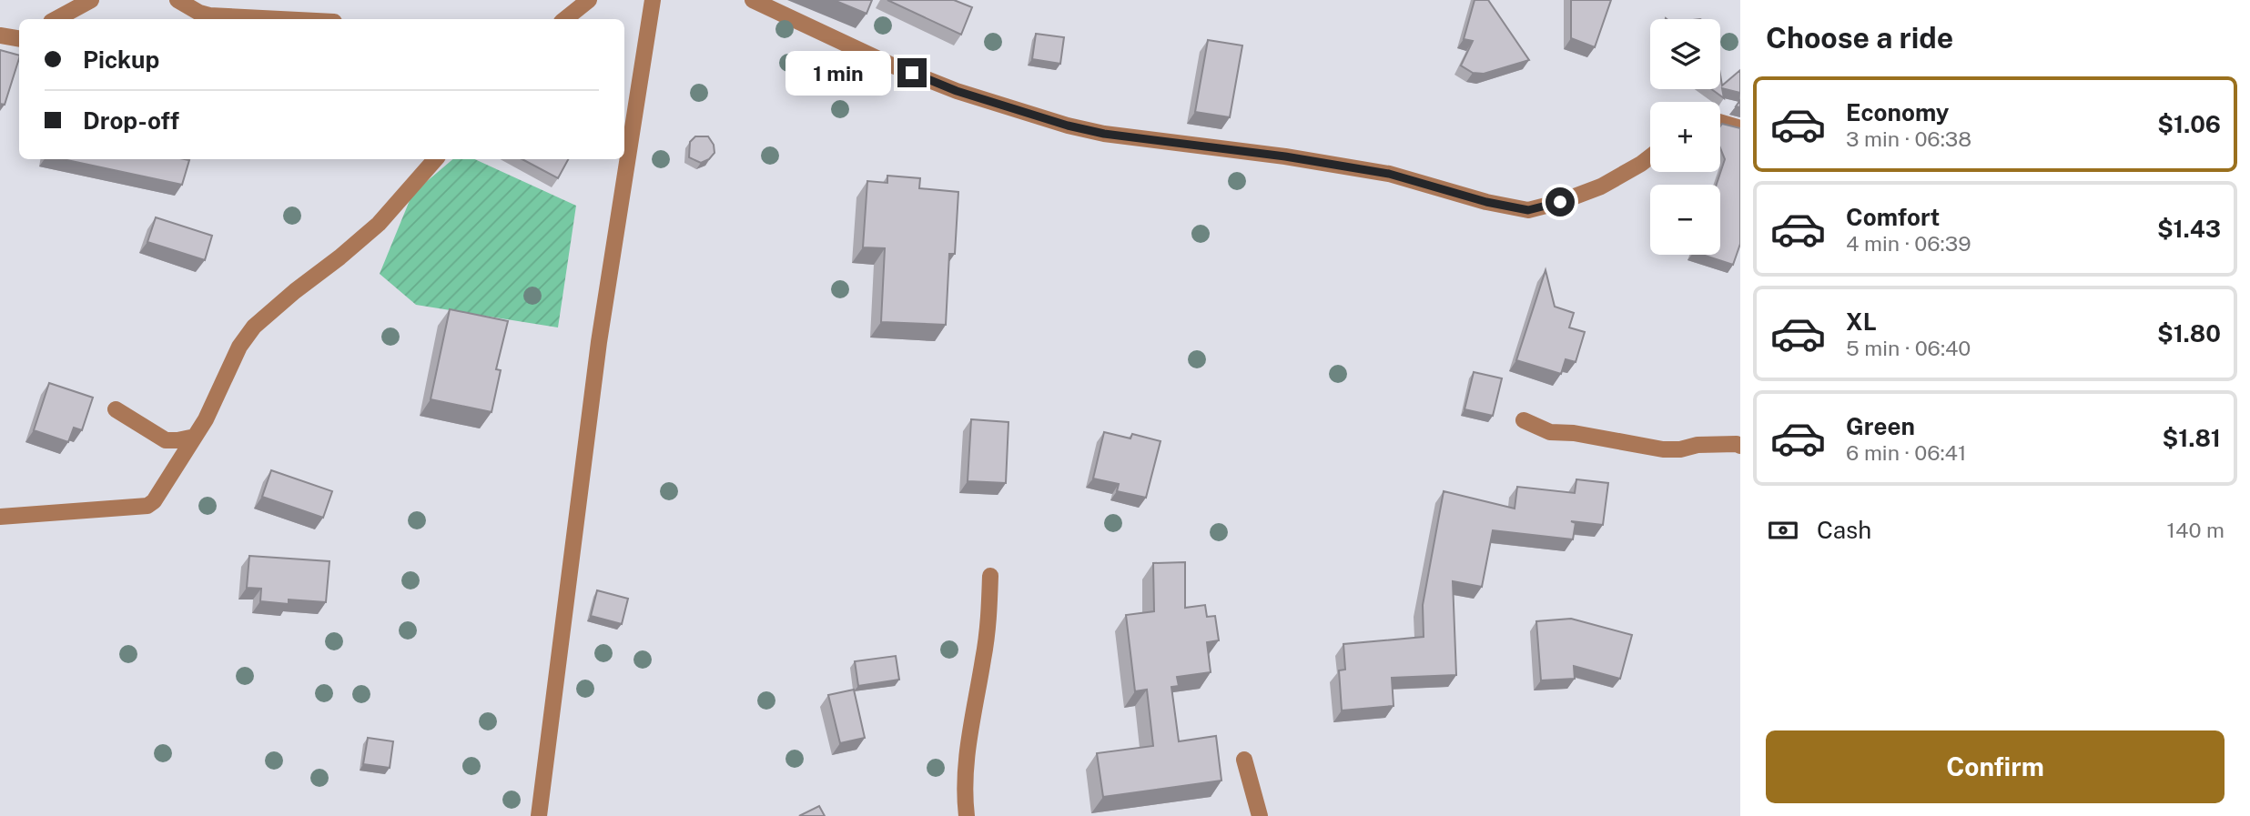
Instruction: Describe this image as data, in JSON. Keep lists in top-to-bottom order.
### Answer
{
  "page": {
    "heading": "Choose a ride",
    "map_buttons": ["+", "−"],
    "banner": ["Pickup", "Drop-off"],
    "bubble": "1 min",
    "list": [
      {
        "name": "Economy",
        "note": "3 min · 06:38",
        "value": "$1.06"
      },
      {
        "name": "Comfort",
        "note": "4 min · 06:39",
        "value": "$1.43"
      },
      {
        "name": "XL",
        "note": "5 min · 06:40",
        "value": "$1.80"
      },
      {
        "name": "Green",
        "note": "6 min · 06:41",
        "value": "$1.81"
      }
    ],
    "pay": ["Cash", "140 m"],
    "buttons": "Confirm"
  }
}
